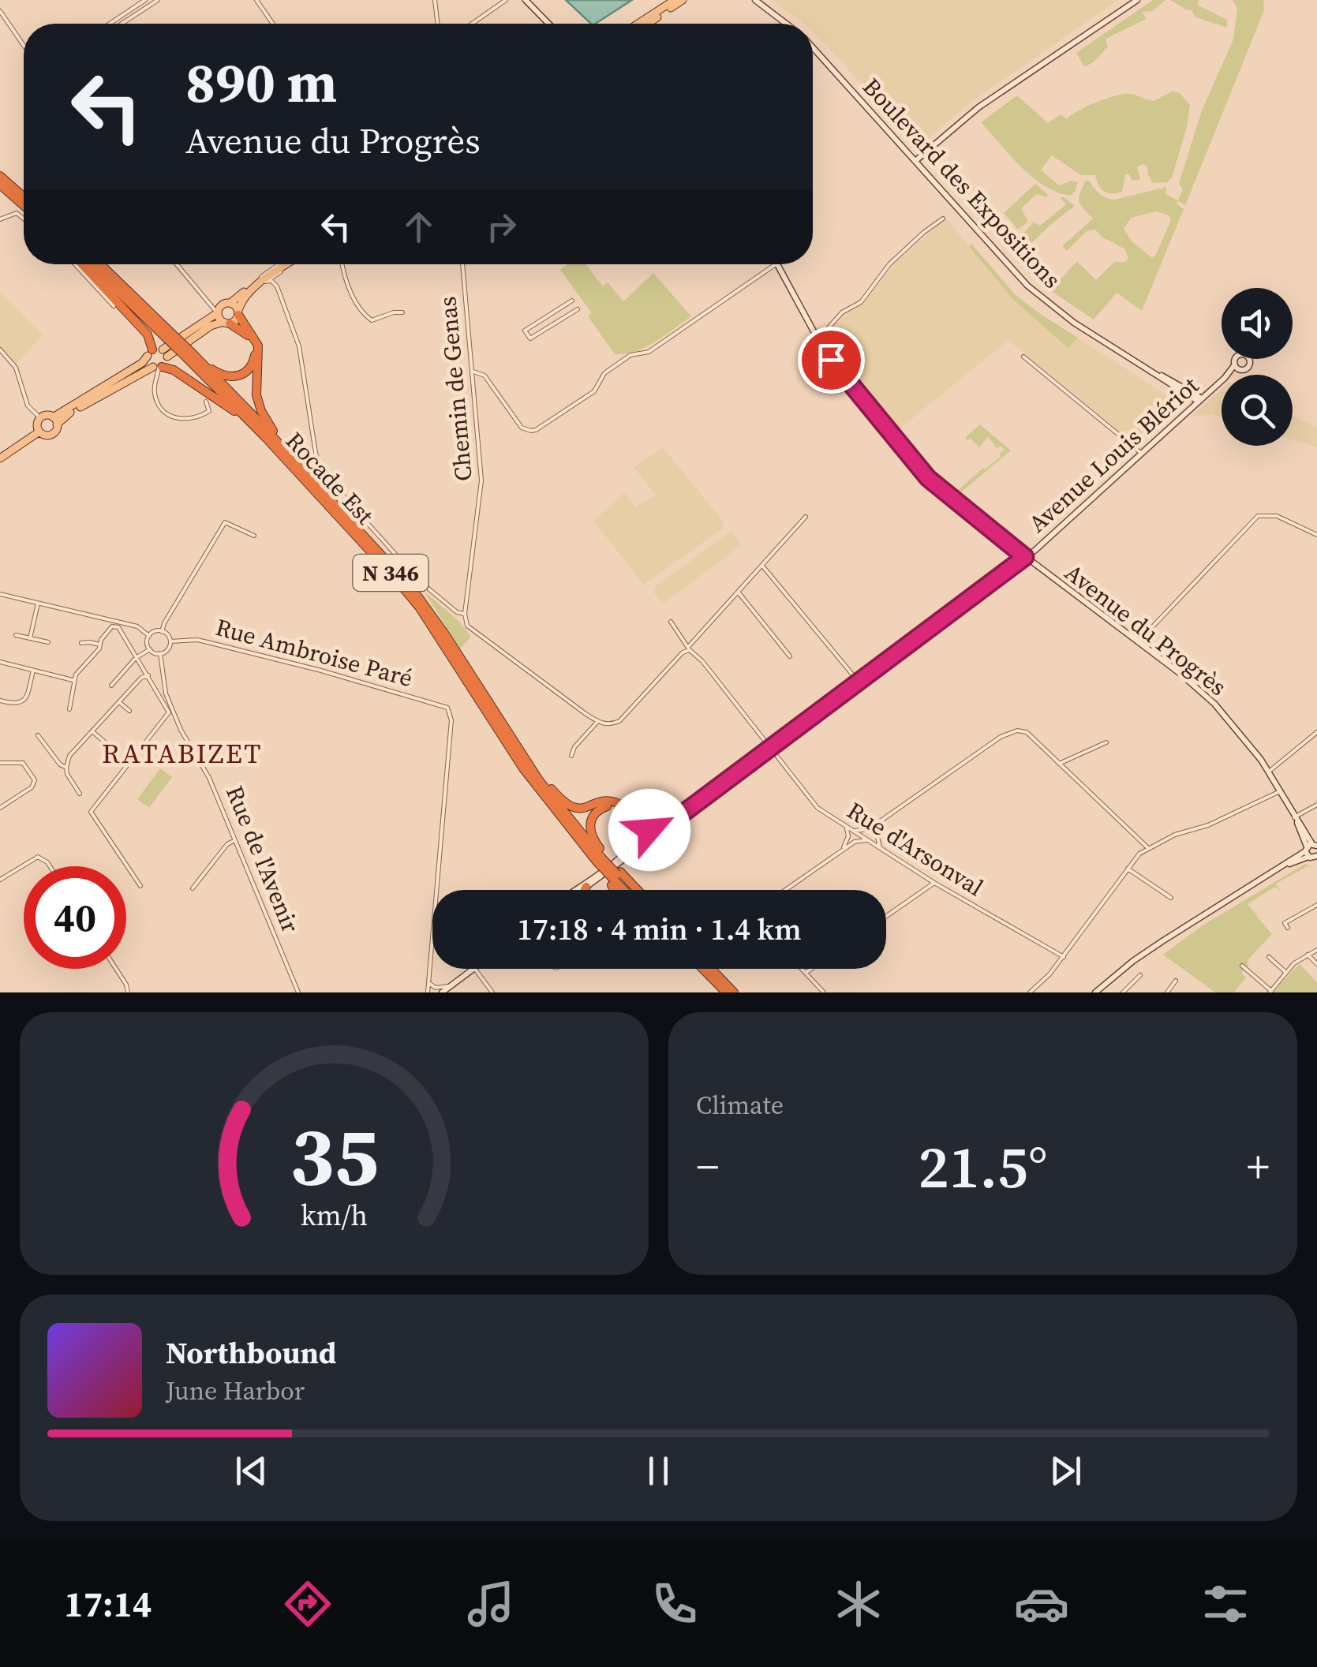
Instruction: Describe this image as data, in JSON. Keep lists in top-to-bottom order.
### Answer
{
  "streets": {
    "highway": ["Rocade Est", "N 346"],
    "street": [
      "Boulevard des Expositions",
      "Chemin de Genas",
      "Avenue Louis Blériot",
      "Avenue du Progrès",
      "Rue Ambroise Paré",
      "Rue d'Arsonval",
      "Rue de l'Avenir"
    ]
  },
  "crossings": [
    ["Boulevard des Expositions", "Avenue Louis Blériot"],
    ["Avenue Louis Blériot", "Avenue du Progrès"],
    ["Avenue Louis Blériot", "Rue d'Arsonval"],
    ["Rue Ambroise Paré", "Rue de l'Avenir"]
  ],
  "districts": ["RATABIZET"],
  "page": {
    "turn": ["890 m", "Avenue du Progrès"],
    "limit": "40",
    "trip": "17:18 · 4 min · 1.4 km",
    "tile": "Climate",
    "heat": ["−", "21.5°", "+"],
    "song": ["Northbound", "June Harbor"],
    "tabs": "17:14",
    "gauge": ["35", "km/h"]
  }
}
